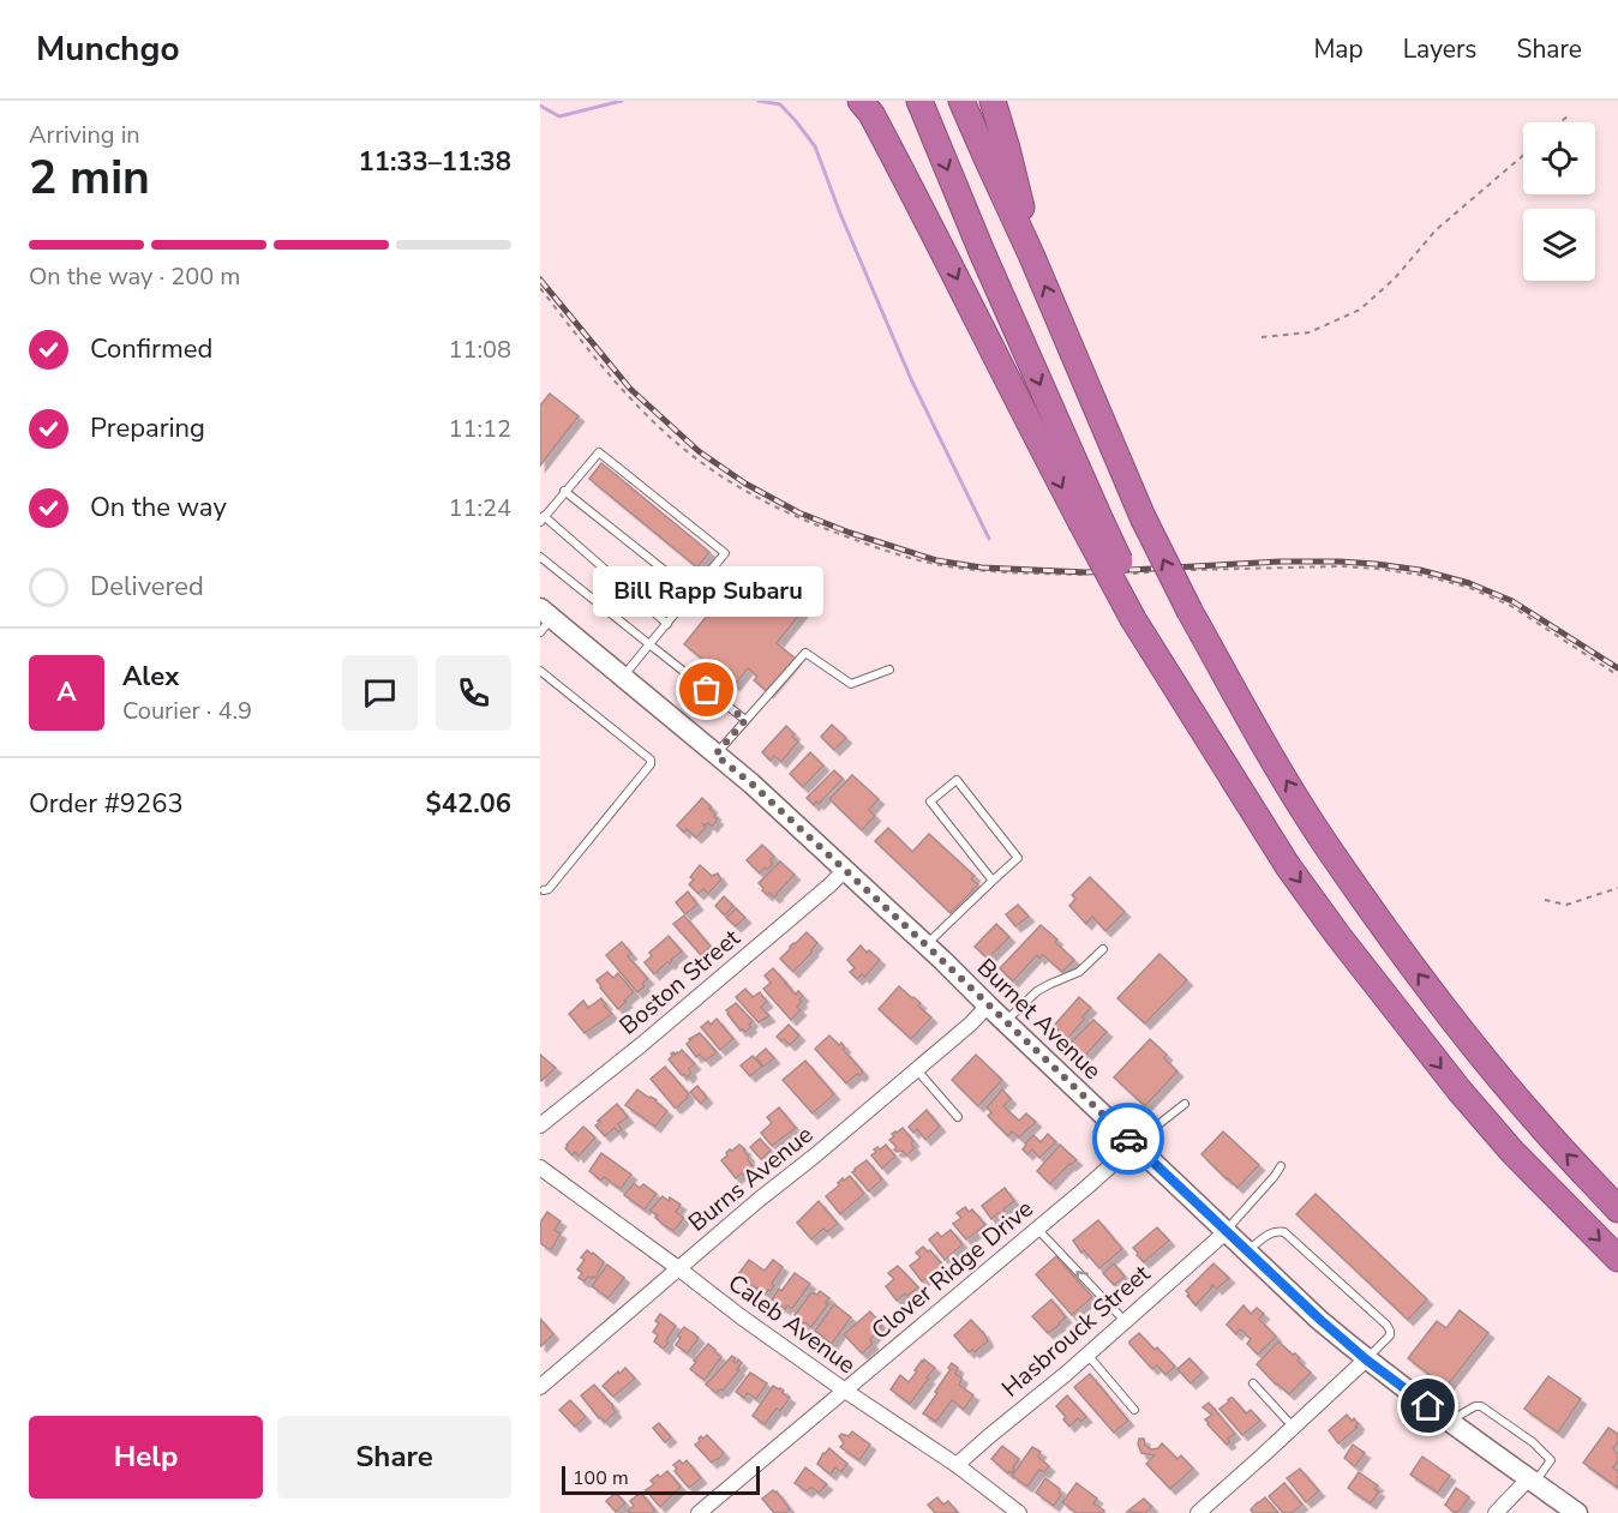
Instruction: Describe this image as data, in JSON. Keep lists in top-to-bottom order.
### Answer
{
  "streets": {
    "street": [
      "Boston Street",
      "Burnet Avenue",
      "Burns Avenue",
      "Clover Ridge Drive",
      "Caleb Avenue",
      "Hasbrouck Street"
    ]
  },
  "crossings": [
    ["Boston Street", "Burnet Avenue"],
    ["Burnet Avenue", "Burns Avenue"],
    ["Burnet Avenue", "Clover Ridge Drive"],
    ["Burnet Avenue", "Hasbrouck Street"],
    ["Burns Avenue", "Caleb Avenue"],
    ["Clover Ridge Drive", "Caleb Avenue"],
    ["Caleb Avenue", "Hasbrouck Street"]
  ],
  "places": ["Bill Rapp Subaru"],
  "scale_bar": "100 m",
  "page": {
    "header": "Munchgo",
    "nav": ["Map", "Layers", "Share"],
    "heading": ["2 min", "Arriving in", "11:33–11:38"],
    "panel": [
      "Alex",
      "Courier · 4.9",
      "Order #9263",
      "$42.06"
    ],
    "bar": "On the way · 200 m",
    "list": [
      ["Confirmed", "11:08"],
      ["Preparing", "11:12"],
      ["On the way", "11:24"],
      "Delivered"
    ],
    "bubble": "Bill Rapp Subaru",
    "round": "A",
    "buttons": ["Help", "Share"],
    "scale": "100 m"
  }
}
